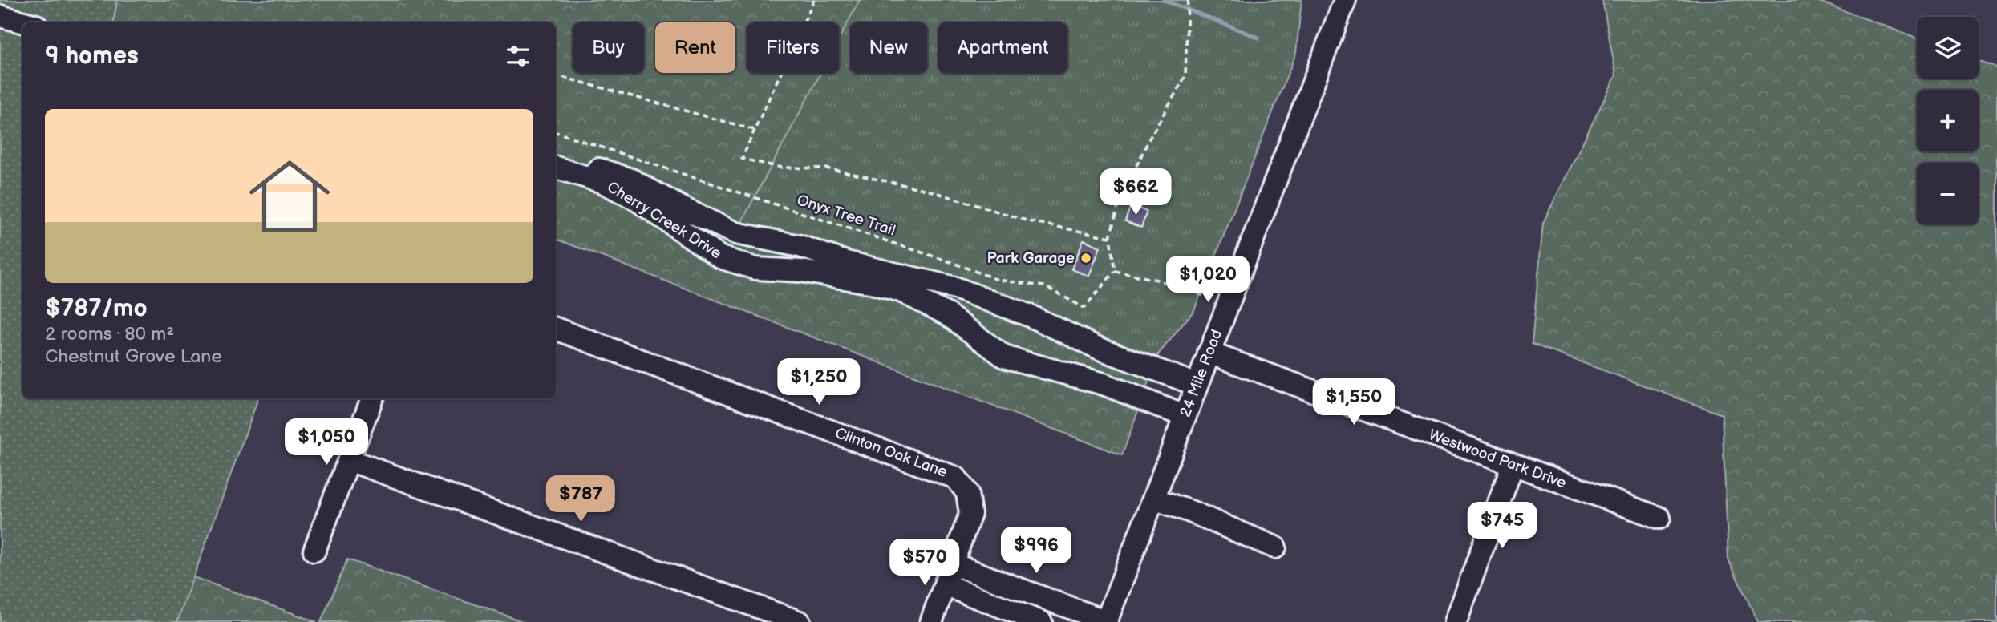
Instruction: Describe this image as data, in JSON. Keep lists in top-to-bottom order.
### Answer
{
  "streets": {
    "street": [
      "Cherry Creek Drive",
      "24 Mile Road",
      "Clinton Oak Lane",
      "Westwood Park Drive"
    ],
    "path": ["Onyx Tree Trail"]
  },
  "crossings": [
    ["Cherry Creek Drive", "24 Mile Road"],
    ["24 Mile Road", "Westwood Park Drive"]
  ],
  "places": ["Park Garage"],
  "page": {
    "map_buttons": ["+", "−"],
    "chip": [
      "Buy",
      "Rent",
      "Filters",
      "New",
      "Apartment"
    ],
    "heading": "9 homes",
    "list": [
      {
        "name": "$787/mo",
        "note": "2 rooms · 80 m² · Chestnut Grove Lane"
      }
    ],
    "price": [
      "$662",
      "$1,020",
      "$1,250",
      "$1,550",
      "$1,050",
      "$787",
      "$745",
      "$996",
      "$570"
    ]
  }
}
